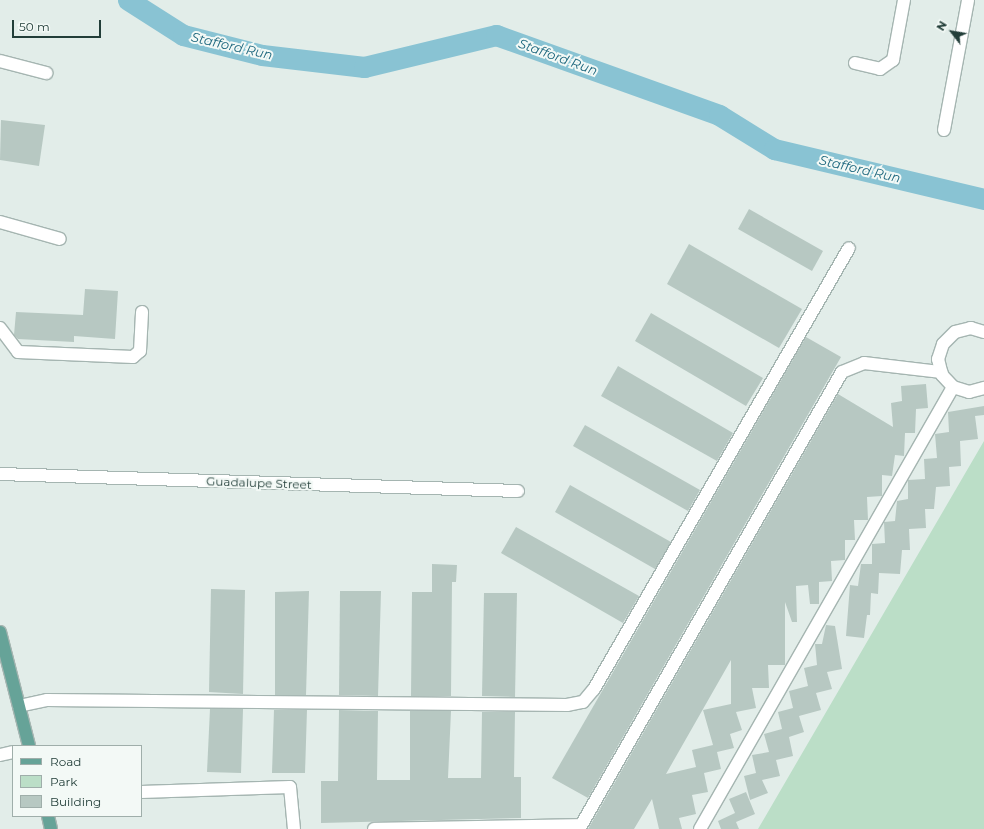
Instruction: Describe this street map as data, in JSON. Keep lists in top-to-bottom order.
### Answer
{
  "streets": {
    "street": ["Guadalupe Street"]
  },
  "water": ["Stafford Run"],
  "legend": ["Road", "Park", "Building"],
  "scale_bar": "50 m",
  "north": "top left"
}
